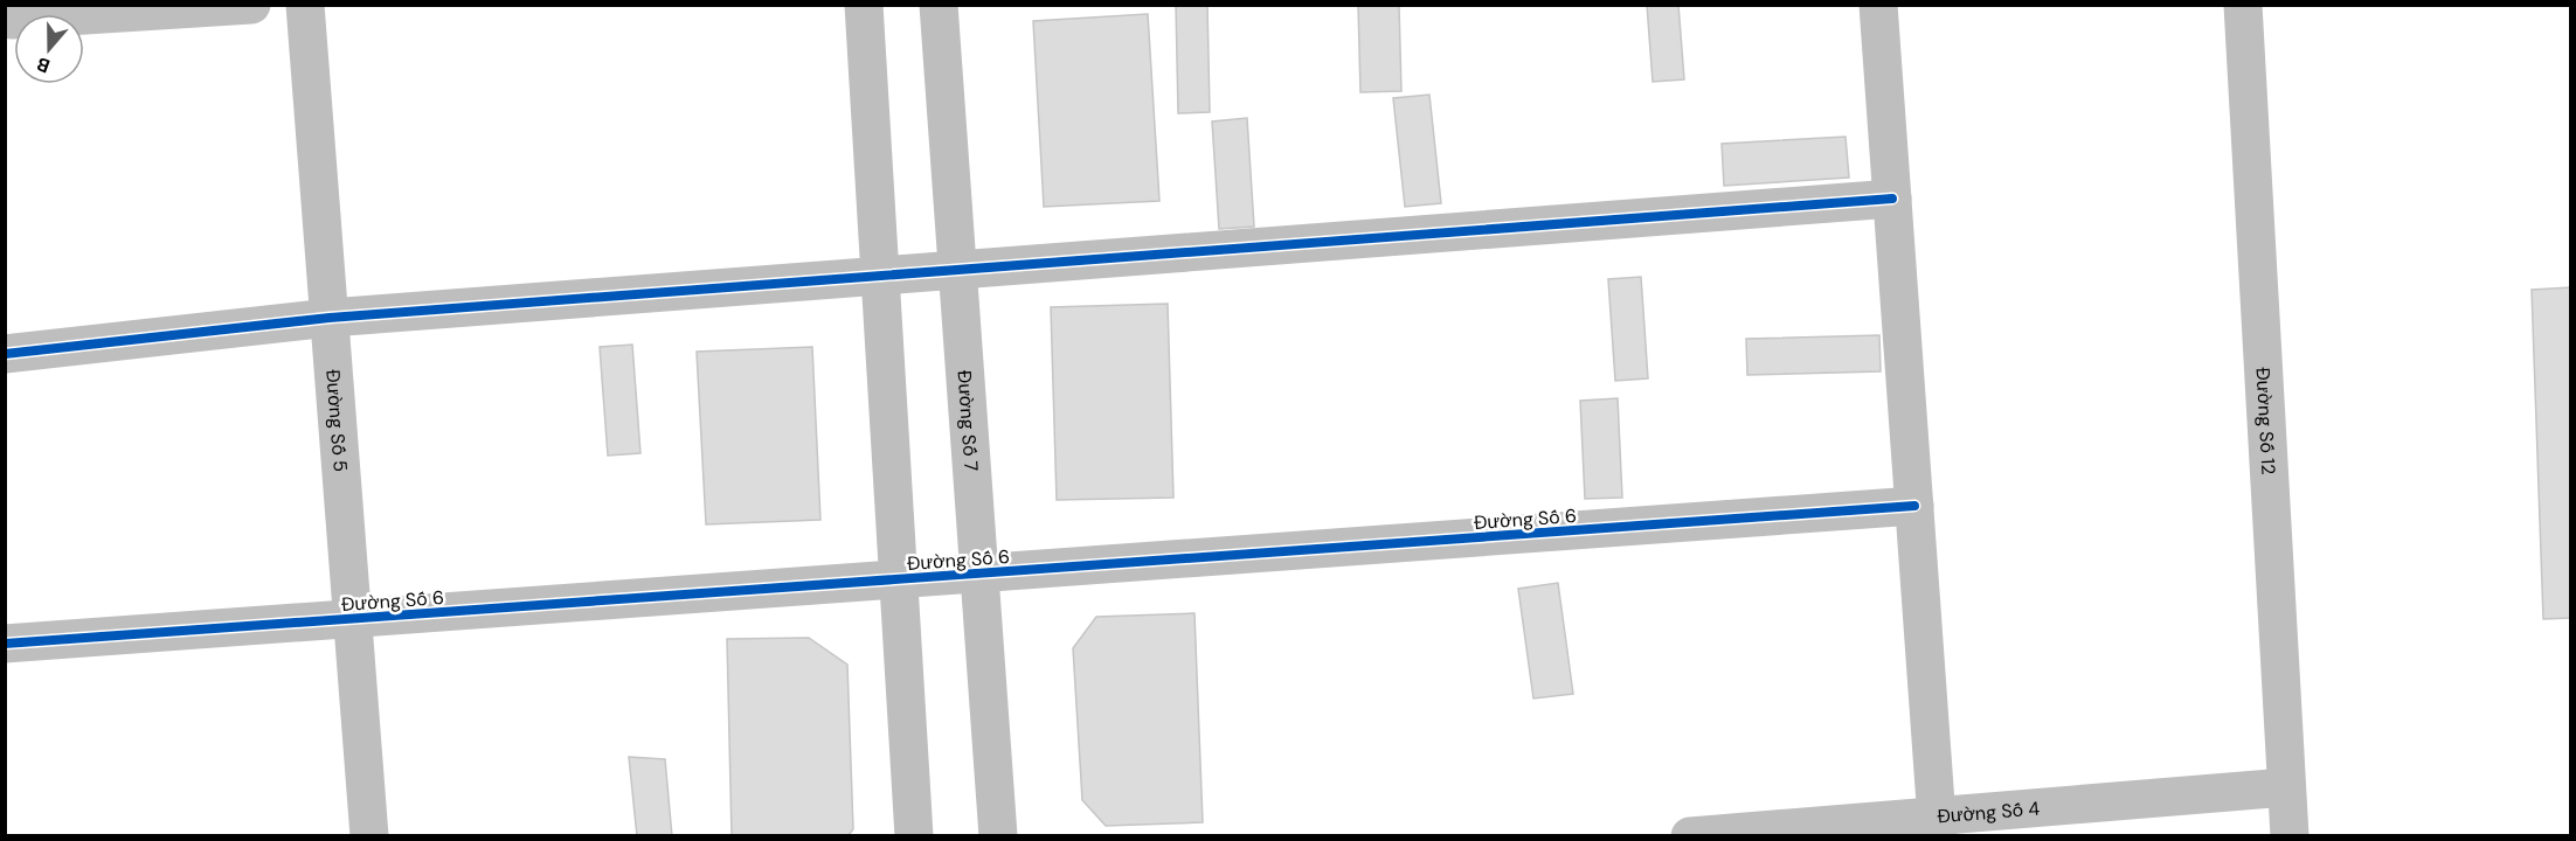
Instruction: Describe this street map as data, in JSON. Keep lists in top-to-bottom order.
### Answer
{
  "streets": {
    "street": [
      "Đường Số 5",
      "Đường Số 7",
      "Đường Số 12",
      "Đường Số 6",
      "Đường Số 4"
    ]
  },
  "crossings": [
    ["Đường Số 5", "Đường Số 6"],
    ["Đường Số 7", "Đường Số 6"],
    ["Đường Số 12", "Đường Số 4"]
  ],
  "north": "bottom"
}
